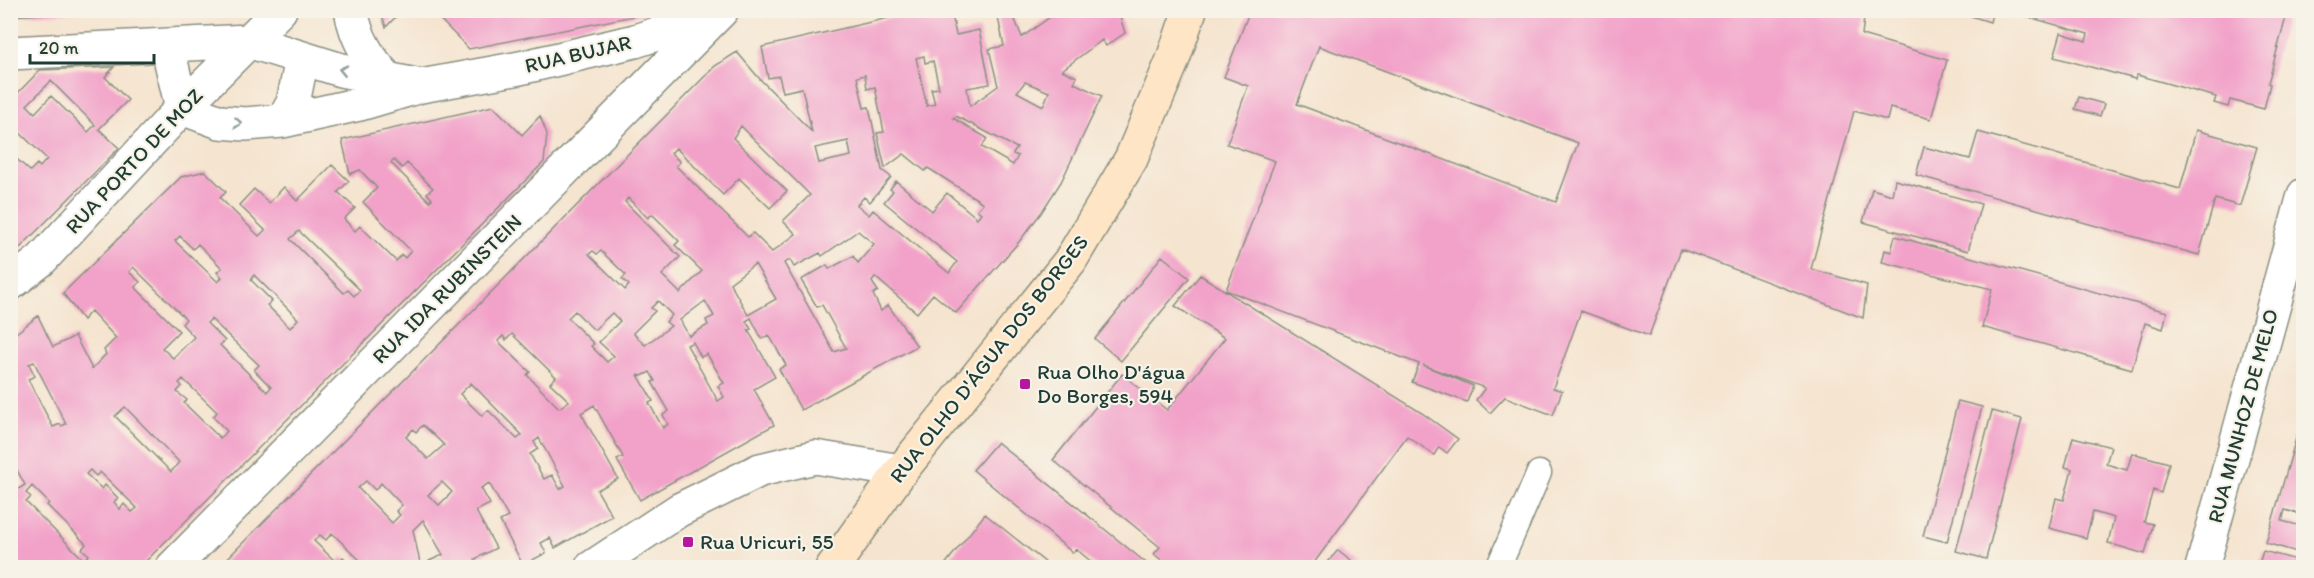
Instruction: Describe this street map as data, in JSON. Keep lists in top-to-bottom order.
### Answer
{
  "streets": {
    "main road": ["RUA OLHO D'ÁGUA DOS BORGES"],
    "street": [
      "RUA BUJAR",
      "RUA PORTO DE MOZ",
      "RUA IDA RUBINSTEIN",
      "RUA MUNHOZ DE MELO"
    ]
  },
  "crossings": [
    ["RUA BUJAR", "RUA PORTO DE MOZ"],
    ["RUA BUJAR", "RUA IDA RUBINSTEIN"]
  ],
  "places": {
    "transit": ["Rua Olho D'água Do Borges, 594", "Rua Uricuri, 55"]
  },
  "scale_bar": "20 m"
}
